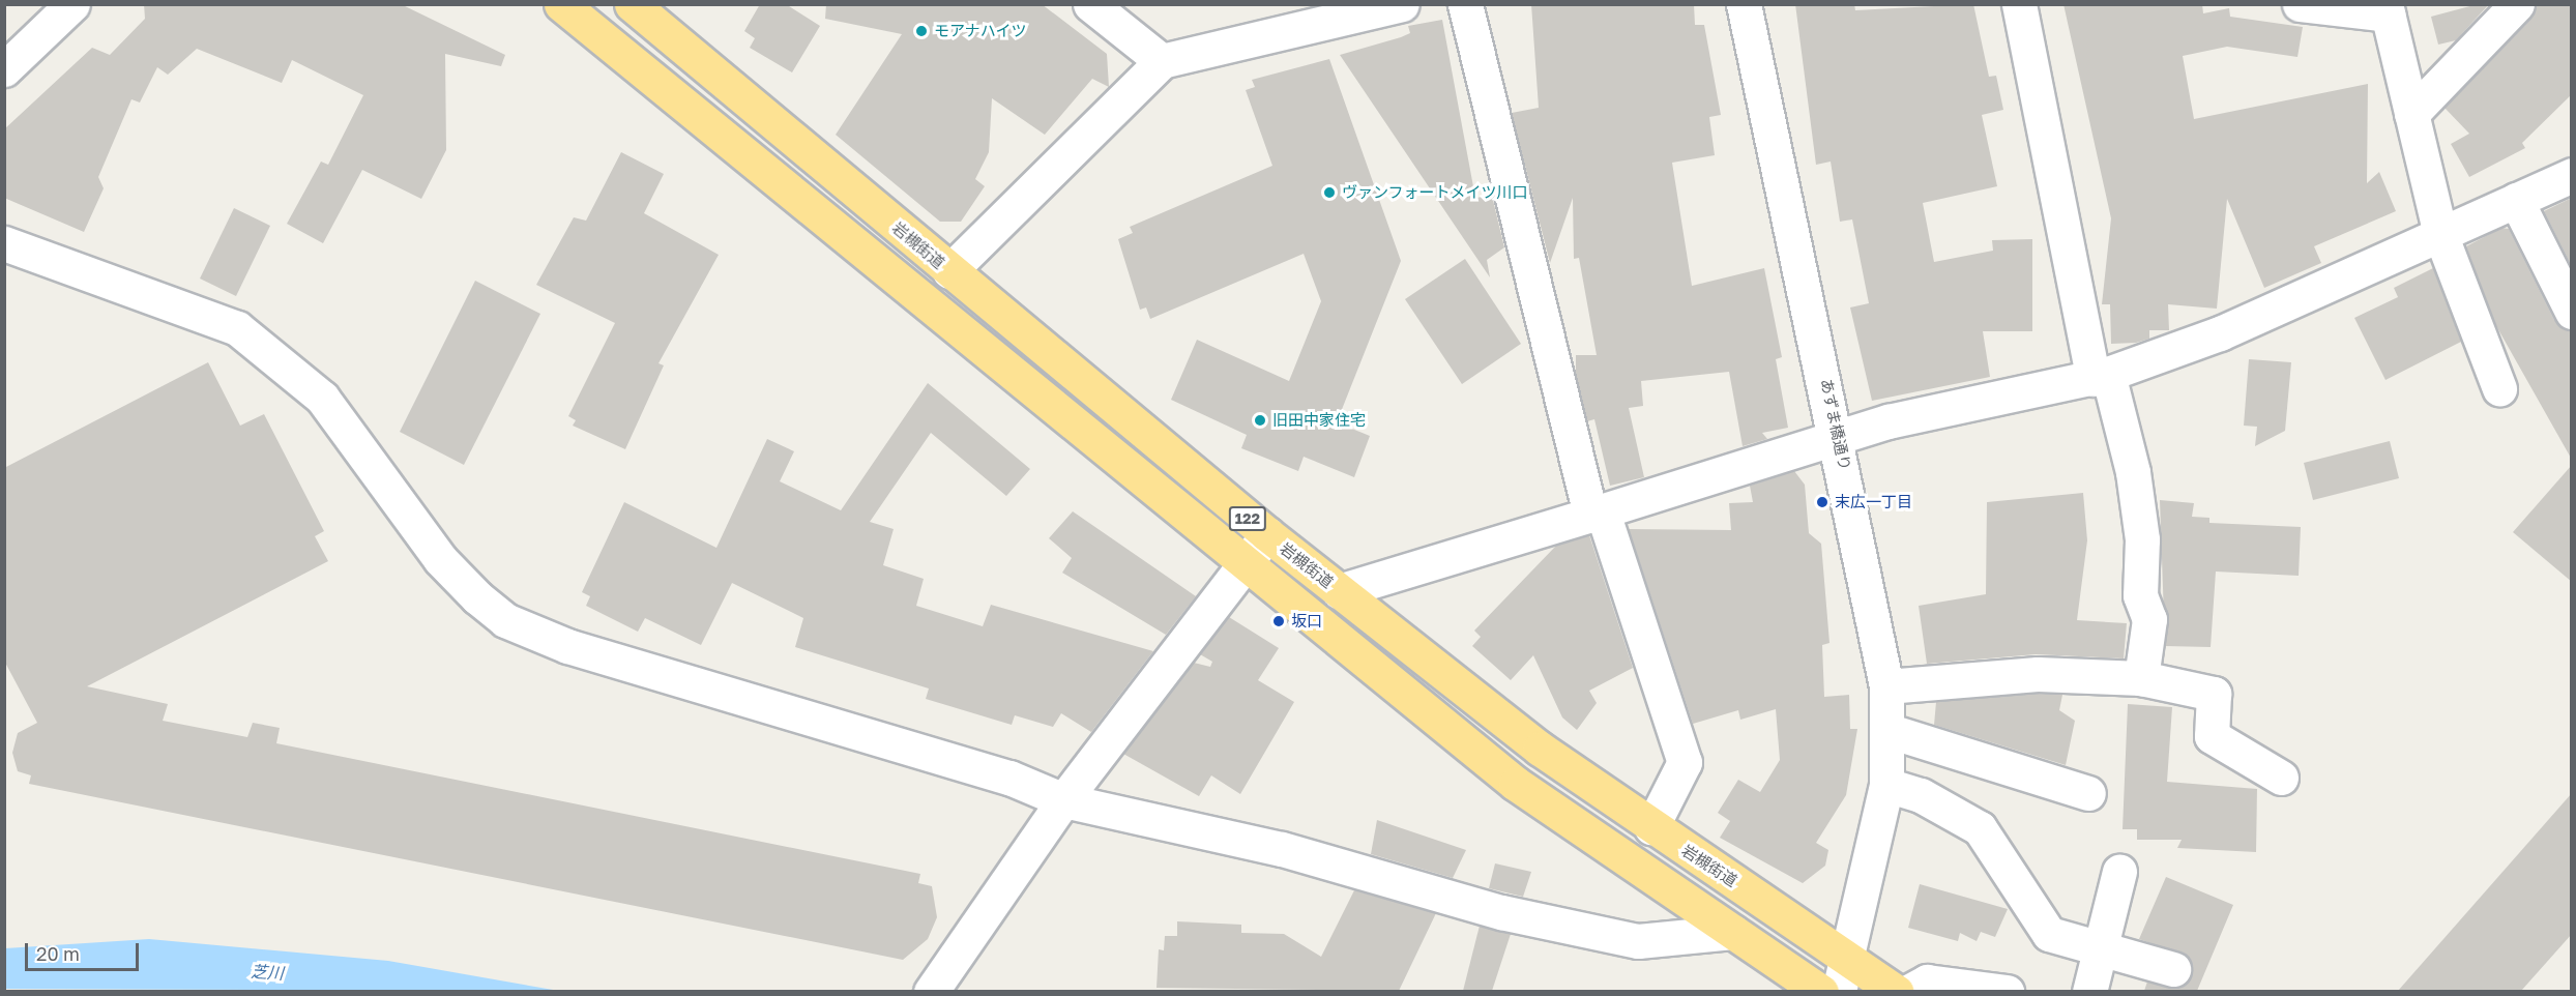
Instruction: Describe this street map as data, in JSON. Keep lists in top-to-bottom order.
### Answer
{
  "streets": {
    "highway": ["岩槻街道", "122"],
    "street": ["あずま橋通り"]
  },
  "crossings": [
    ["岩槻街道", "あずま橋通り"]
  ],
  "water": ["芝川"],
  "places": [
    "モアナハイツ",
    "ヴァンフォートメイツ川口",
    "旧田中家住宅",
    "末広一丁目",
    "坂口"
  ],
  "scale_bar": "20 m"
}
